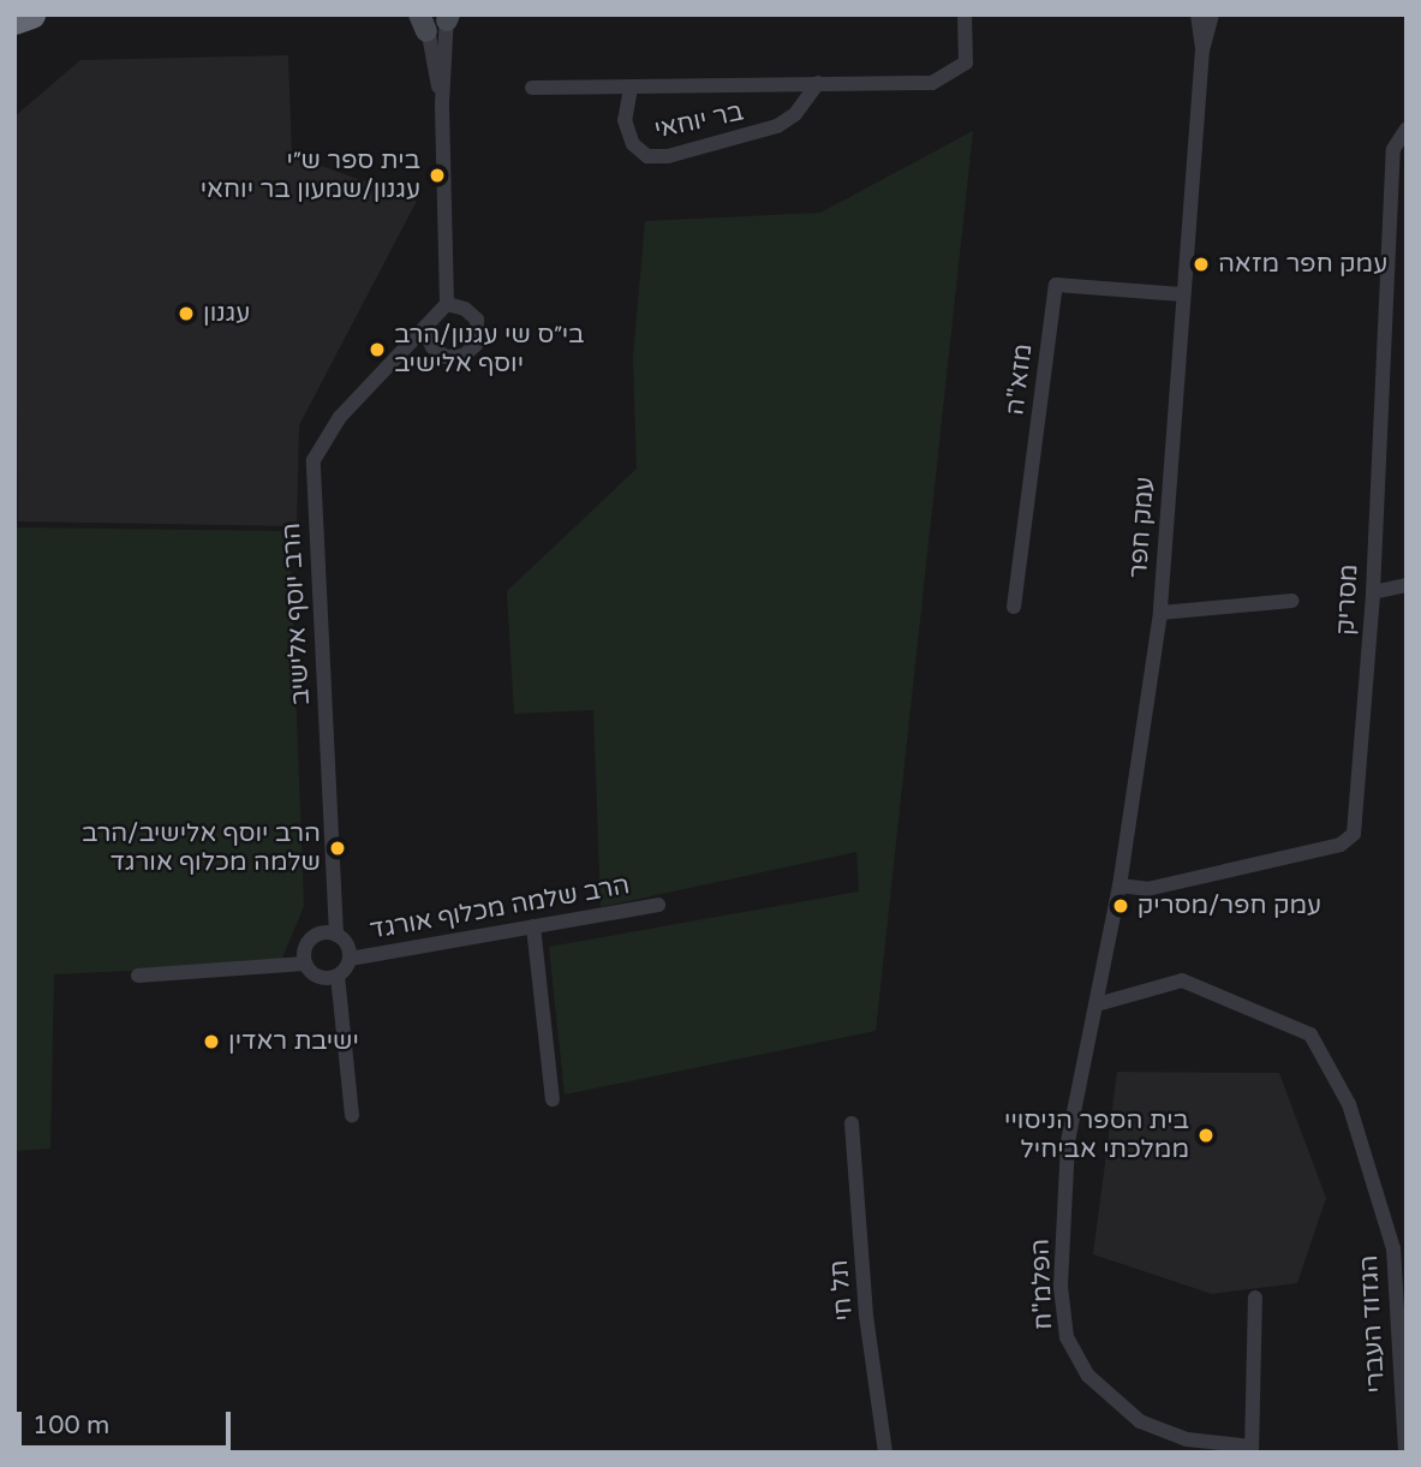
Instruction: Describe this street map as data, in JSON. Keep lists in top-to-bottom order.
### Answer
{
  "streets": {
    "street": [
      "בר יוחאי",
      "מזא\"ה",
      "עמק חפר",
      "מסריק",
      "הרב יוסף אלישיב",
      "הרב שלמה מכלוף אורגד",
      "הפלמ\"ח",
      "תל חי",
      "הגדוד העברי"
    ]
  },
  "crossings": [
    ["מזא\"ה", "עמק חפר"],
    ["עמק חפר", "מסריק"],
    ["עמק חפר", "הפלמ\"ח"],
    ["עמק חפר", "הגדוד העברי"],
    ["הרב יוסף אלישיב", "הרב שלמה מכלוף אורגד"],
    ["הפלמ\"ח", "הגדוד העברי"]
  ],
  "places": [
    "בית ספר ש״י עגנון/שמעון בר יוחאי",
    "עמק חפר מזאה",
    "עגנון",
    "בי״ס שי עגנון/הרב יוסף אלישיב",
    "הרב יוסף אלישיב/הרב שלמה מכלוף אורגד",
    "עמק חפר/מסריק",
    "ישיבת ראדין",
    "בית הספר הניסויי ממלכתי אביחיל"
  ],
  "scale_bar": "100 m"
}
